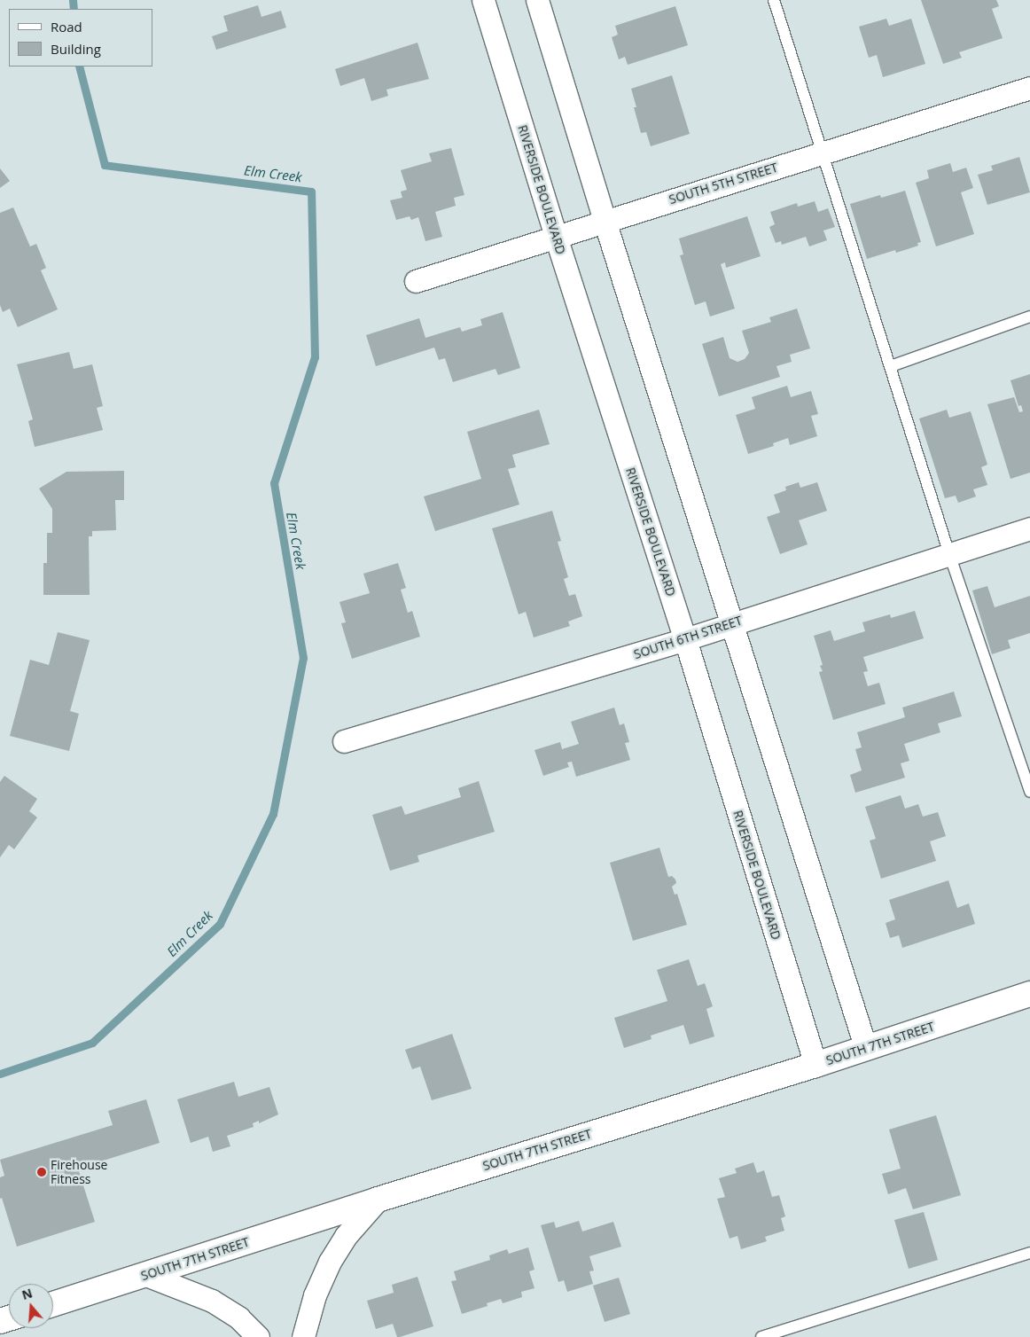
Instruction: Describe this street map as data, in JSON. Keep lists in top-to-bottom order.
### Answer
{
  "streets": {
    "main road": ["SOUTH 7TH STREET"],
    "street": ["SOUTH 5TH STREET", "RIVERSIDE BOULEVARD", "SOUTH 6TH STREET"]
  },
  "crossings": [
    ["SOUTH 5TH STREET", "RIVERSIDE BOULEVARD"],
    ["RIVERSIDE BOULEVARD", "SOUTH 6TH STREET"],
    ["RIVERSIDE BOULEVARD", "SOUTH 7TH STREET"]
  ],
  "water": ["Elm Creek"],
  "places": ["Firehouse Fitness"],
  "legend": ["Road", "Building"],
  "north": "top"
}
